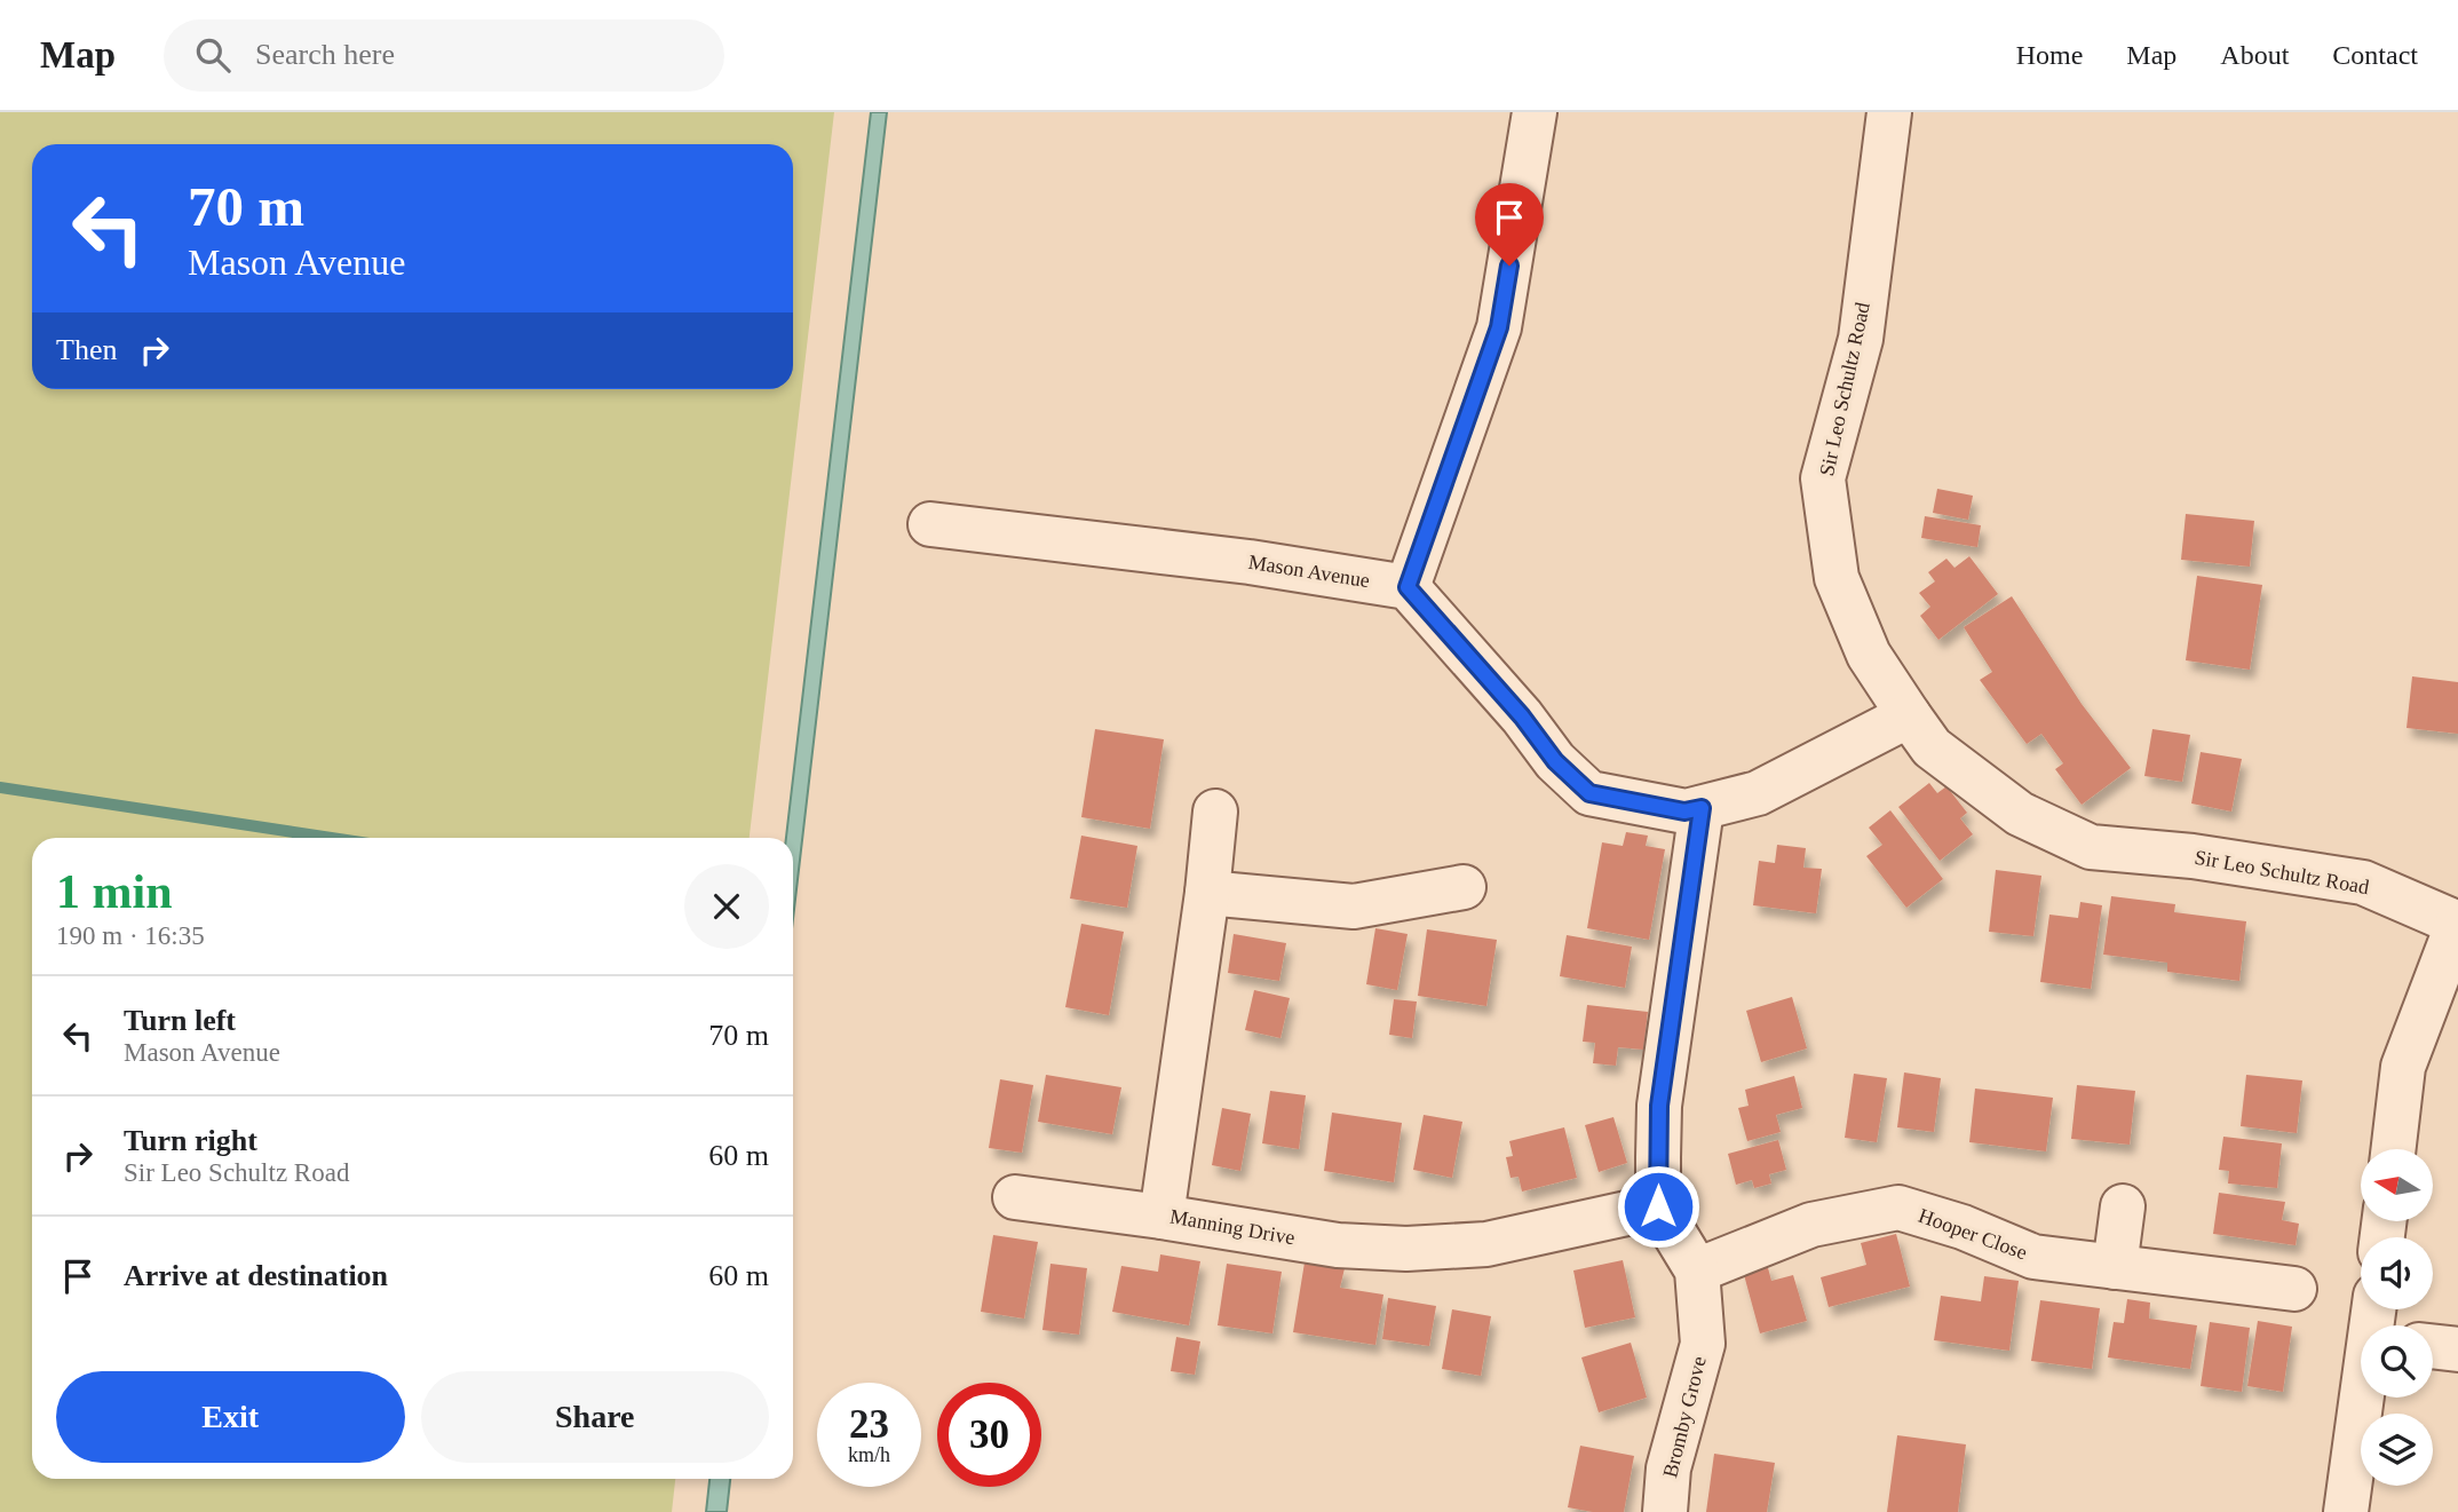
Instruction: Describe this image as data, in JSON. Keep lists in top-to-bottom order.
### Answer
{
  "streets": {
    "street": [
      "Sir Leo Schultz Road",
      "Mason Avenue",
      "Manning Drive",
      "Hooper Close",
      "Bromby Grove"
    ]
  },
  "crossings": [
    ["Manning Drive", "Bromby Grove"],
    ["Hooper Close", "Bromby Grove"]
  ],
  "north": "left",
  "page": {
    "header": "Map",
    "search": "Search here",
    "nav": [
      "Home",
      "Map",
      "About",
      "Contact"
    ],
    "turn": ["70 m", "Mason Avenue"],
    "then": "Then",
    "heading": ["1 min", "190 m · 16:35"],
    "list": [
      {
        "name": "Turn left",
        "note": "Mason Avenue",
        "value": "70 m"
      },
      {
        "name": "Turn right",
        "note": "Sir Leo Schultz Road",
        "value": "60 m"
      },
      {
        "name": "Arrive at destination",
        "value": "60 m"
      }
    ],
    "buttons": ["Exit", "Share"],
    "speed": "23 km/h",
    "limit": "30"
  }
}
